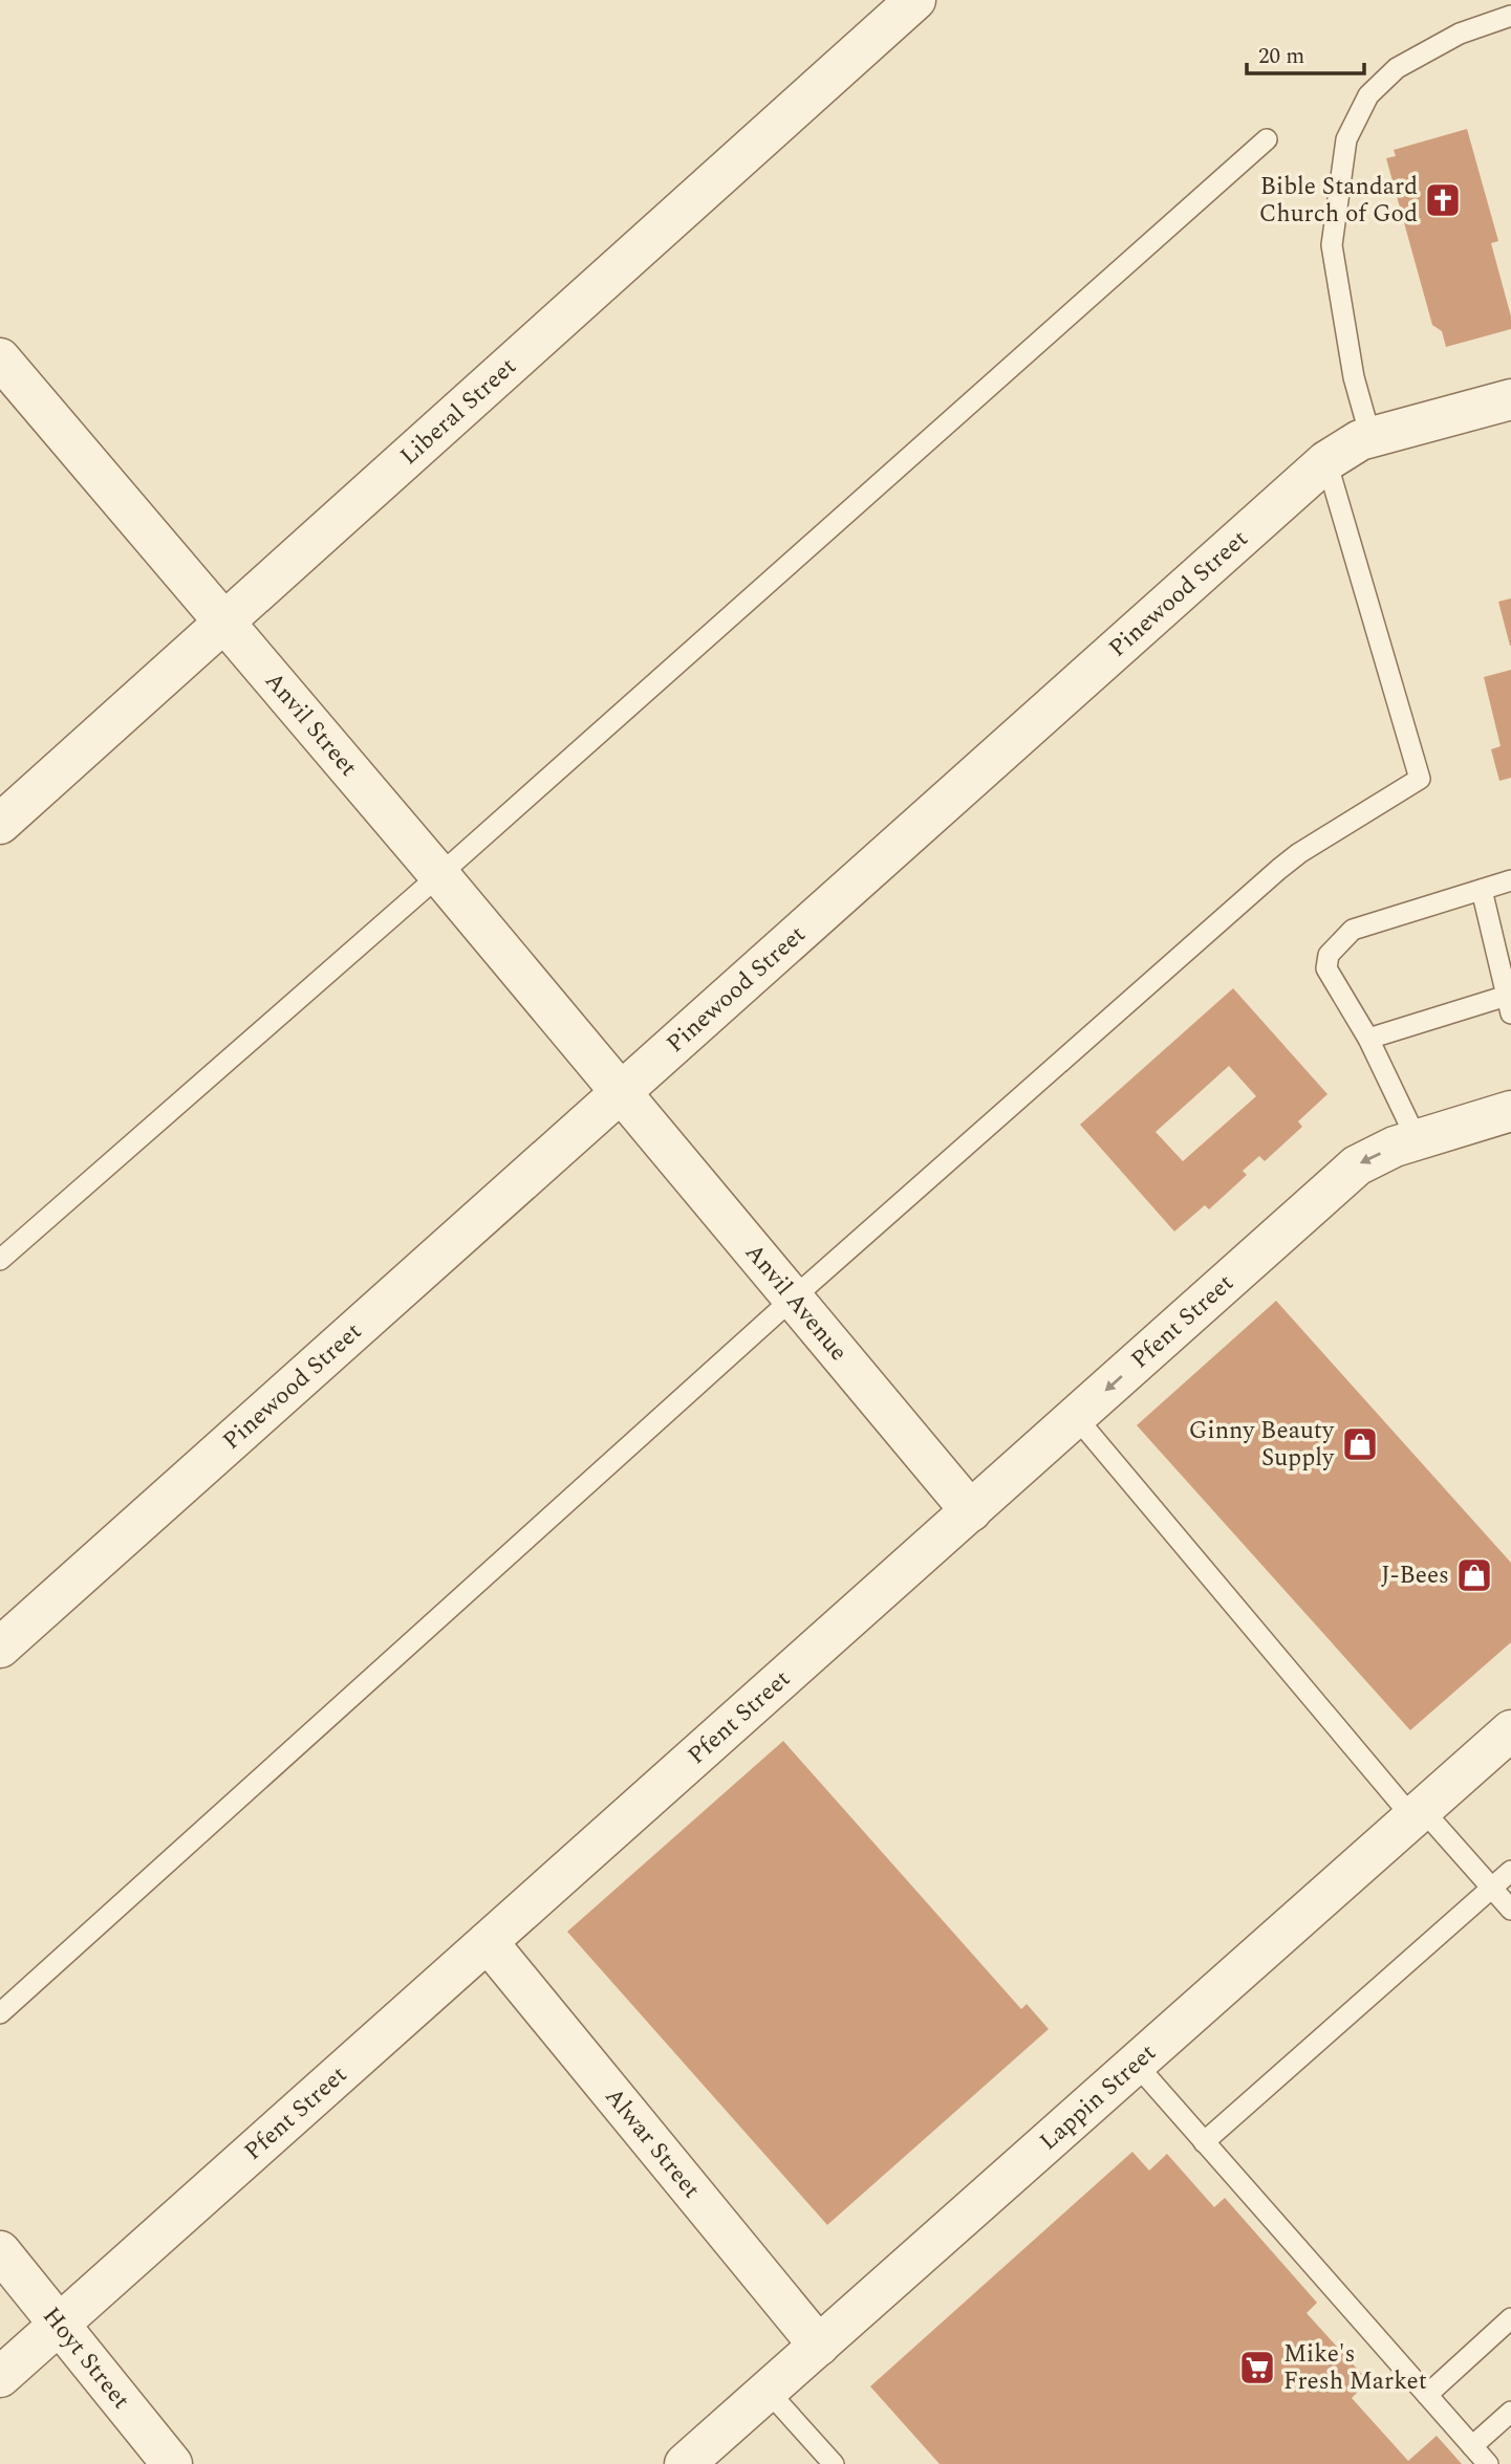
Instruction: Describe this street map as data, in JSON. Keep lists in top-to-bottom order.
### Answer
{
  "streets": {
    "street": [
      "Liberal Street",
      "Pinewood Street",
      "Anvil Street",
      "Anvil Avenue",
      "Pfent Street",
      "Lappin Street",
      "Alwar Street",
      "Hoyt Street"
    ]
  },
  "crossings": [
    ["Liberal Street", "Anvil Street"],
    ["Pinewood Street", "Anvil Street"],
    ["Pinewood Street", "Anvil Avenue"],
    ["Anvil Street", "Anvil Avenue"],
    ["Anvil Avenue", "Pfent Street"],
    ["Pfent Street", "Alwar Street"],
    ["Pfent Street", "Hoyt Street"],
    ["Lappin Street", "Alwar Street"]
  ],
  "places": {
    "church": ["Bible Standard Church of God"],
    "shop": ["Ginny Beauty Supply", "J-Bees"],
    "supermarket": ["Mike's Fresh Market"]
  },
  "scale_bar": "20 m"
}
